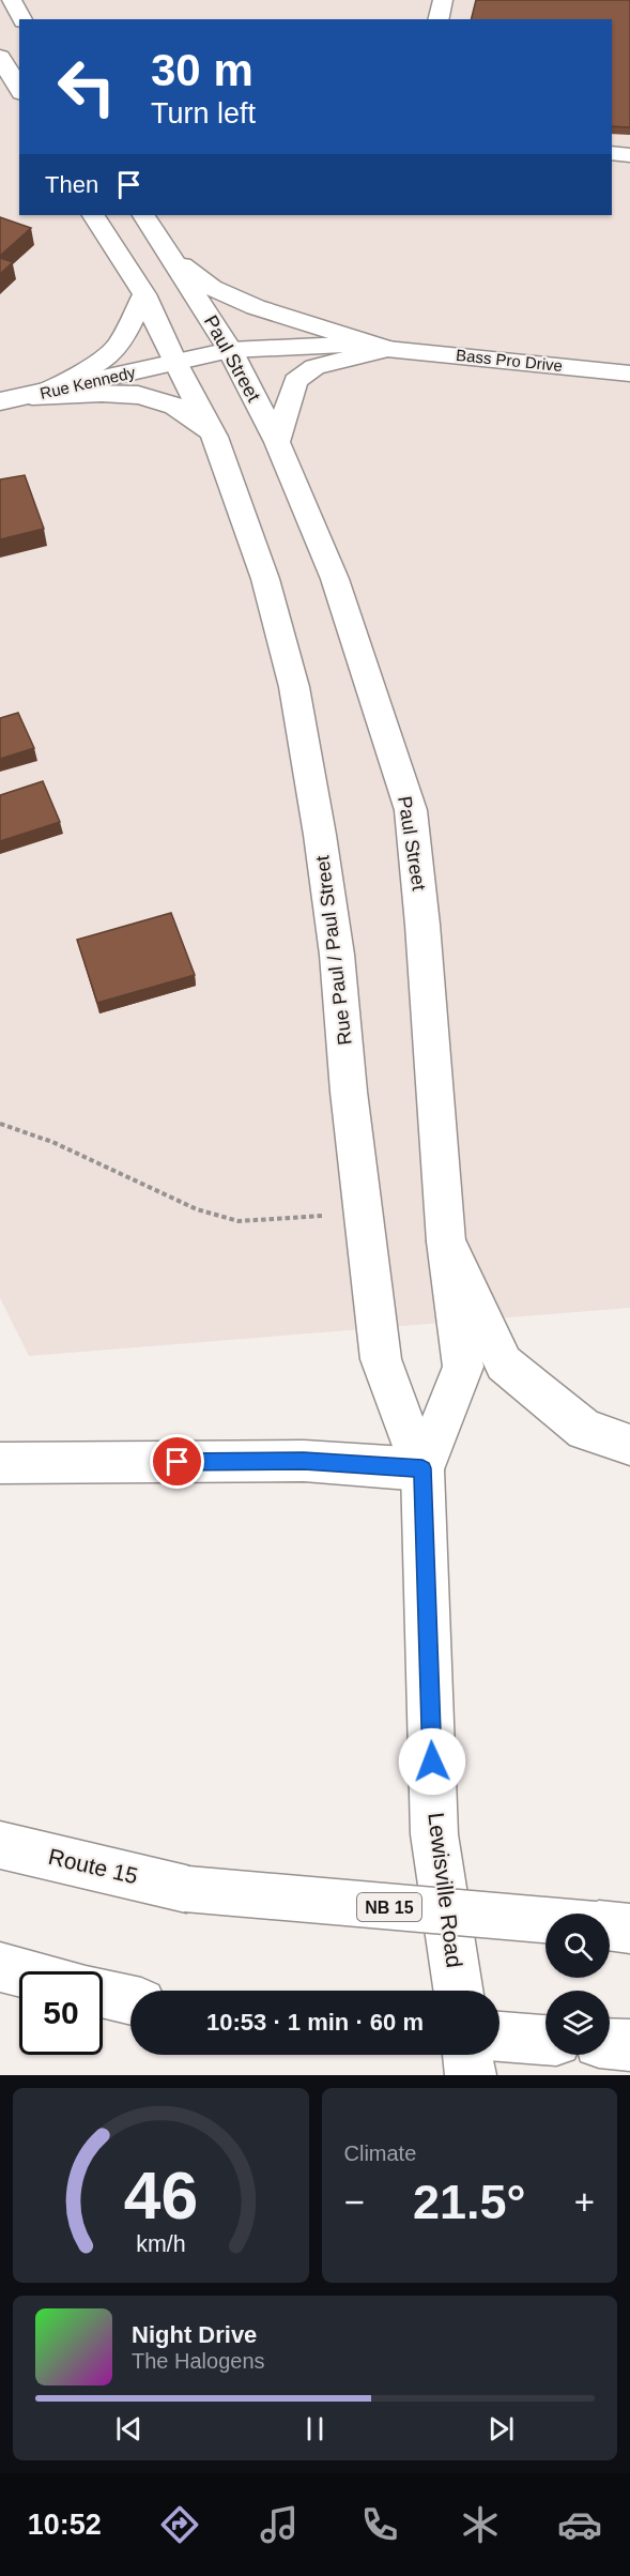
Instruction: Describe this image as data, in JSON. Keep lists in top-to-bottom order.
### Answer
{
  "streets": {
    "main road": [
      "Paul Street",
      "Bass Pro Drive",
      "Rue Kennedy",
      "Rue Paul / Paul Street",
      "Route 15",
      "Lewisville Road",
      "NB 15"
    ]
  },
  "crossings": [
    ["Paul Street", "Rue Kennedy"],
    ["Paul Street", "Rue Paul / Paul Street"],
    ["Paul Street", "Lewisville Road"],
    ["Bass Pro Drive", "Rue Kennedy"],
    ["Rue Paul / Paul Street", "Lewisville Road"]
  ],
  "page": {
    "turn": ["30 m", "Turn left"],
    "then": "Then",
    "limit": "50",
    "trip": "10:53 · 1 min · 60 m",
    "tile": "Climate",
    "heat": ["−", "21.5°", "+"],
    "song": ["Night Drive", "The Halogens"],
    "tabs": "10:52",
    "gauge": ["46", "km/h"]
  }
}
